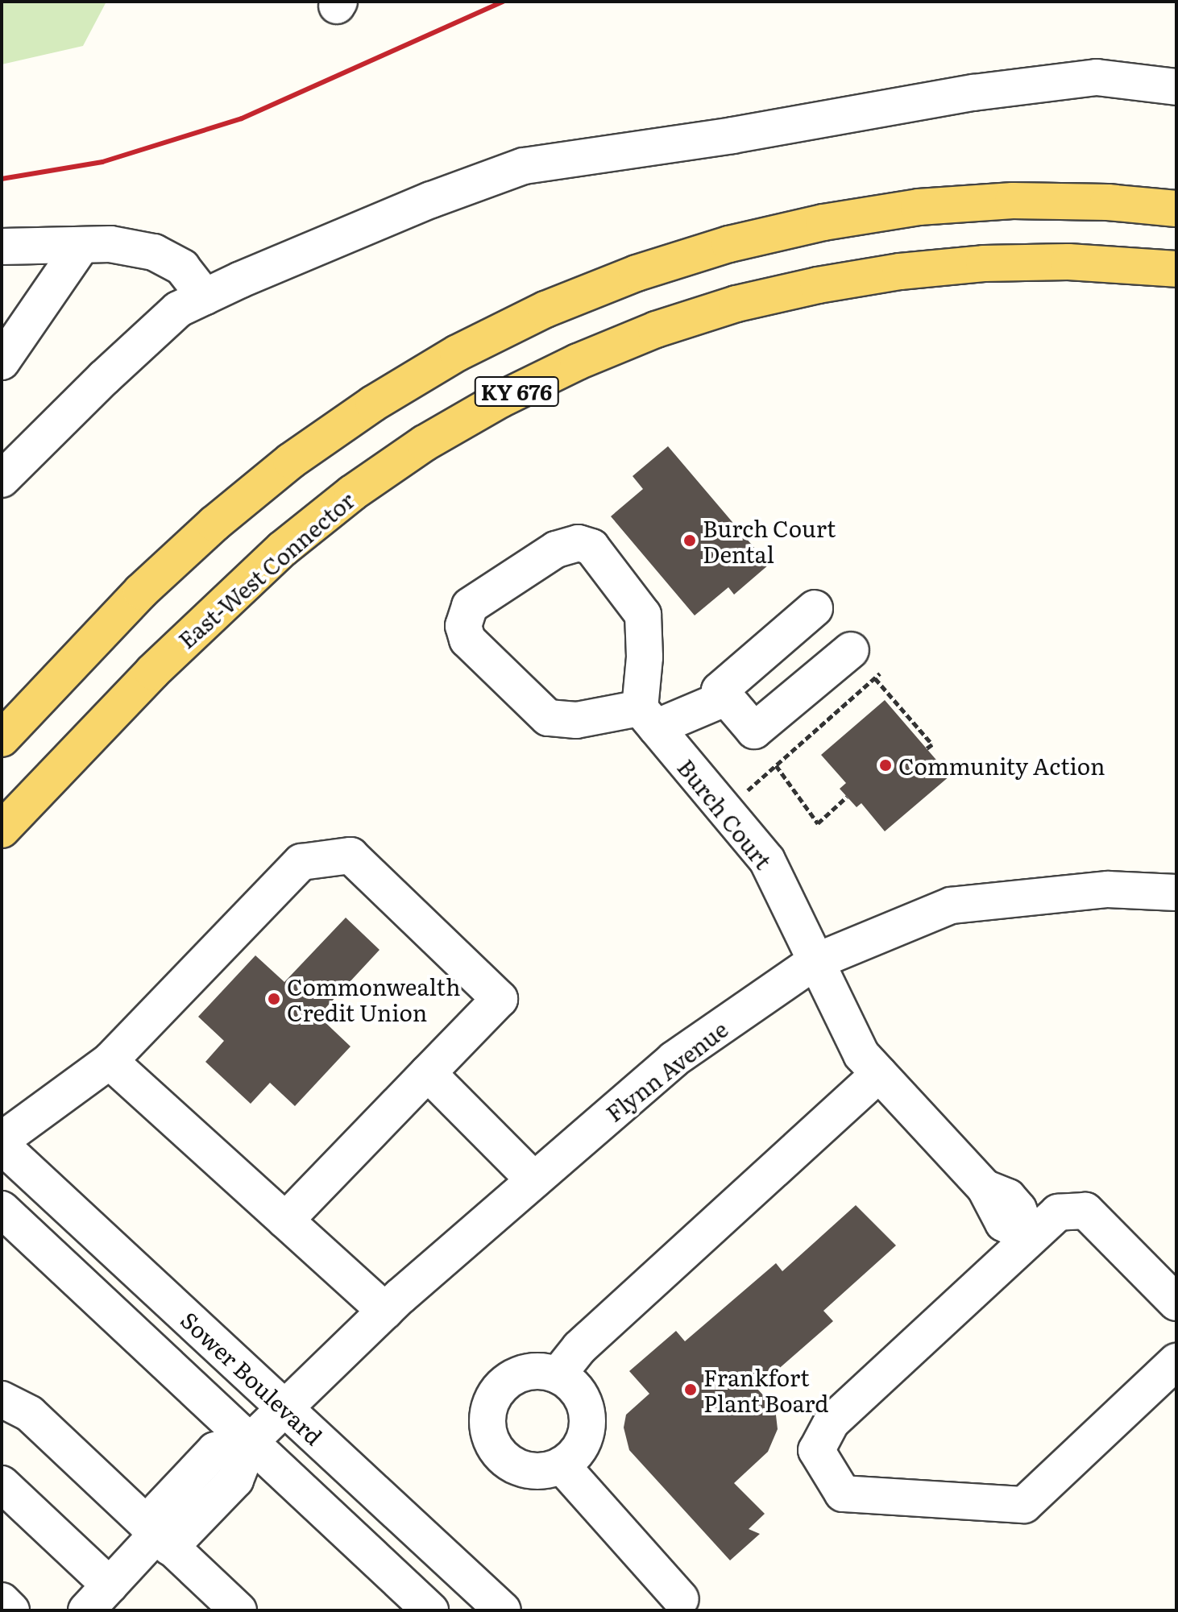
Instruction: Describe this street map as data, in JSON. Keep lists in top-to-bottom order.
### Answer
{
  "streets": {
    "main road": ["KY 676", "East-West Connector"],
    "street": ["Burch Court", "Flynn Avenue", "Sower Boulevard"]
  },
  "crossings": [
    ["Burch Court", "Flynn Avenue"],
    ["Flynn Avenue", "Sower Boulevard"]
  ],
  "places": [
    "Burch Court Dental",
    "Community Action",
    "Commonwealth Credit Union",
    "Frankfort Plant Board"
  ]
}
